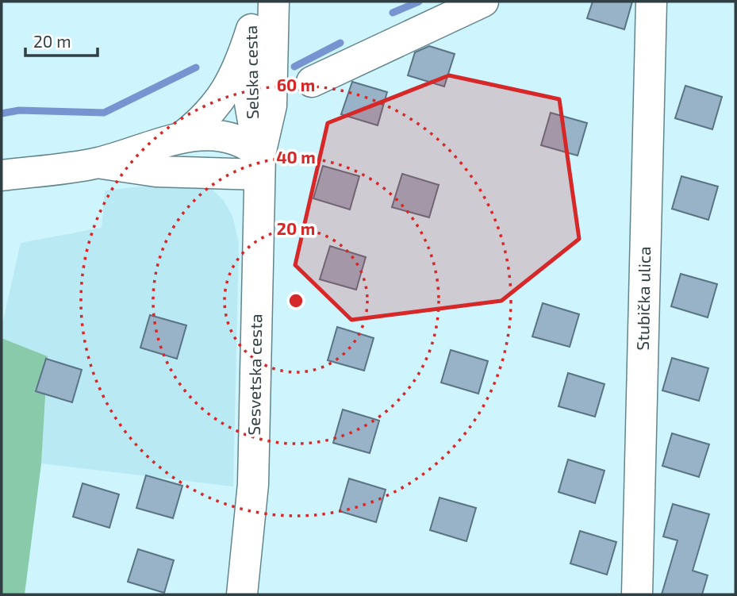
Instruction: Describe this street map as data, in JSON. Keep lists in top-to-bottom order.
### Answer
{
  "streets": {
    "main road": ["Selska cesta", "Stubička ulica", "Sesvetska cesta"]
  },
  "crossings": [
    ["Selska cesta", "Sesvetska cesta"]
  ],
  "scale_bar": "20 m",
  "rings": ["60 m", "40 m", "20 m"]
}
